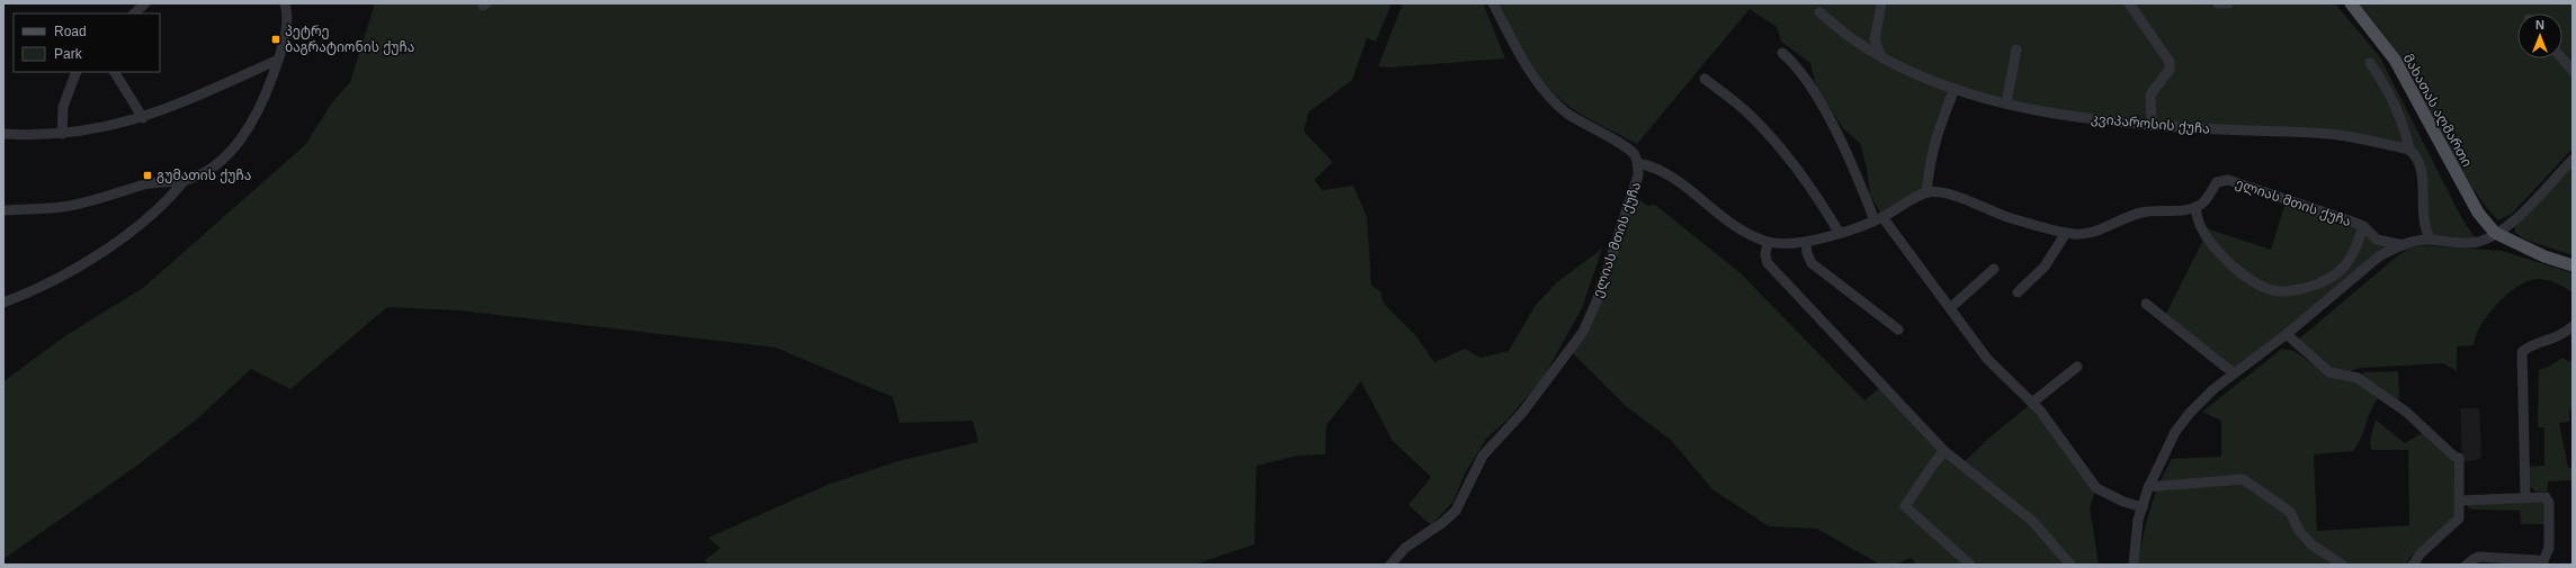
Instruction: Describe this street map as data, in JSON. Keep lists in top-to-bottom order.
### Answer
{
  "streets": {
    "main road": ["მახათას აღმართი"],
    "street": ["კვიპაროსის ქუჩა", "ელიას მთის ქუჩა"]
  },
  "places": {
    "transit": ["პეტრე ბაგრატიონის ქუჩა", "გუმათის ქუჩა"]
  },
  "legend": ["Road", "Park"],
  "north": "top"
}
